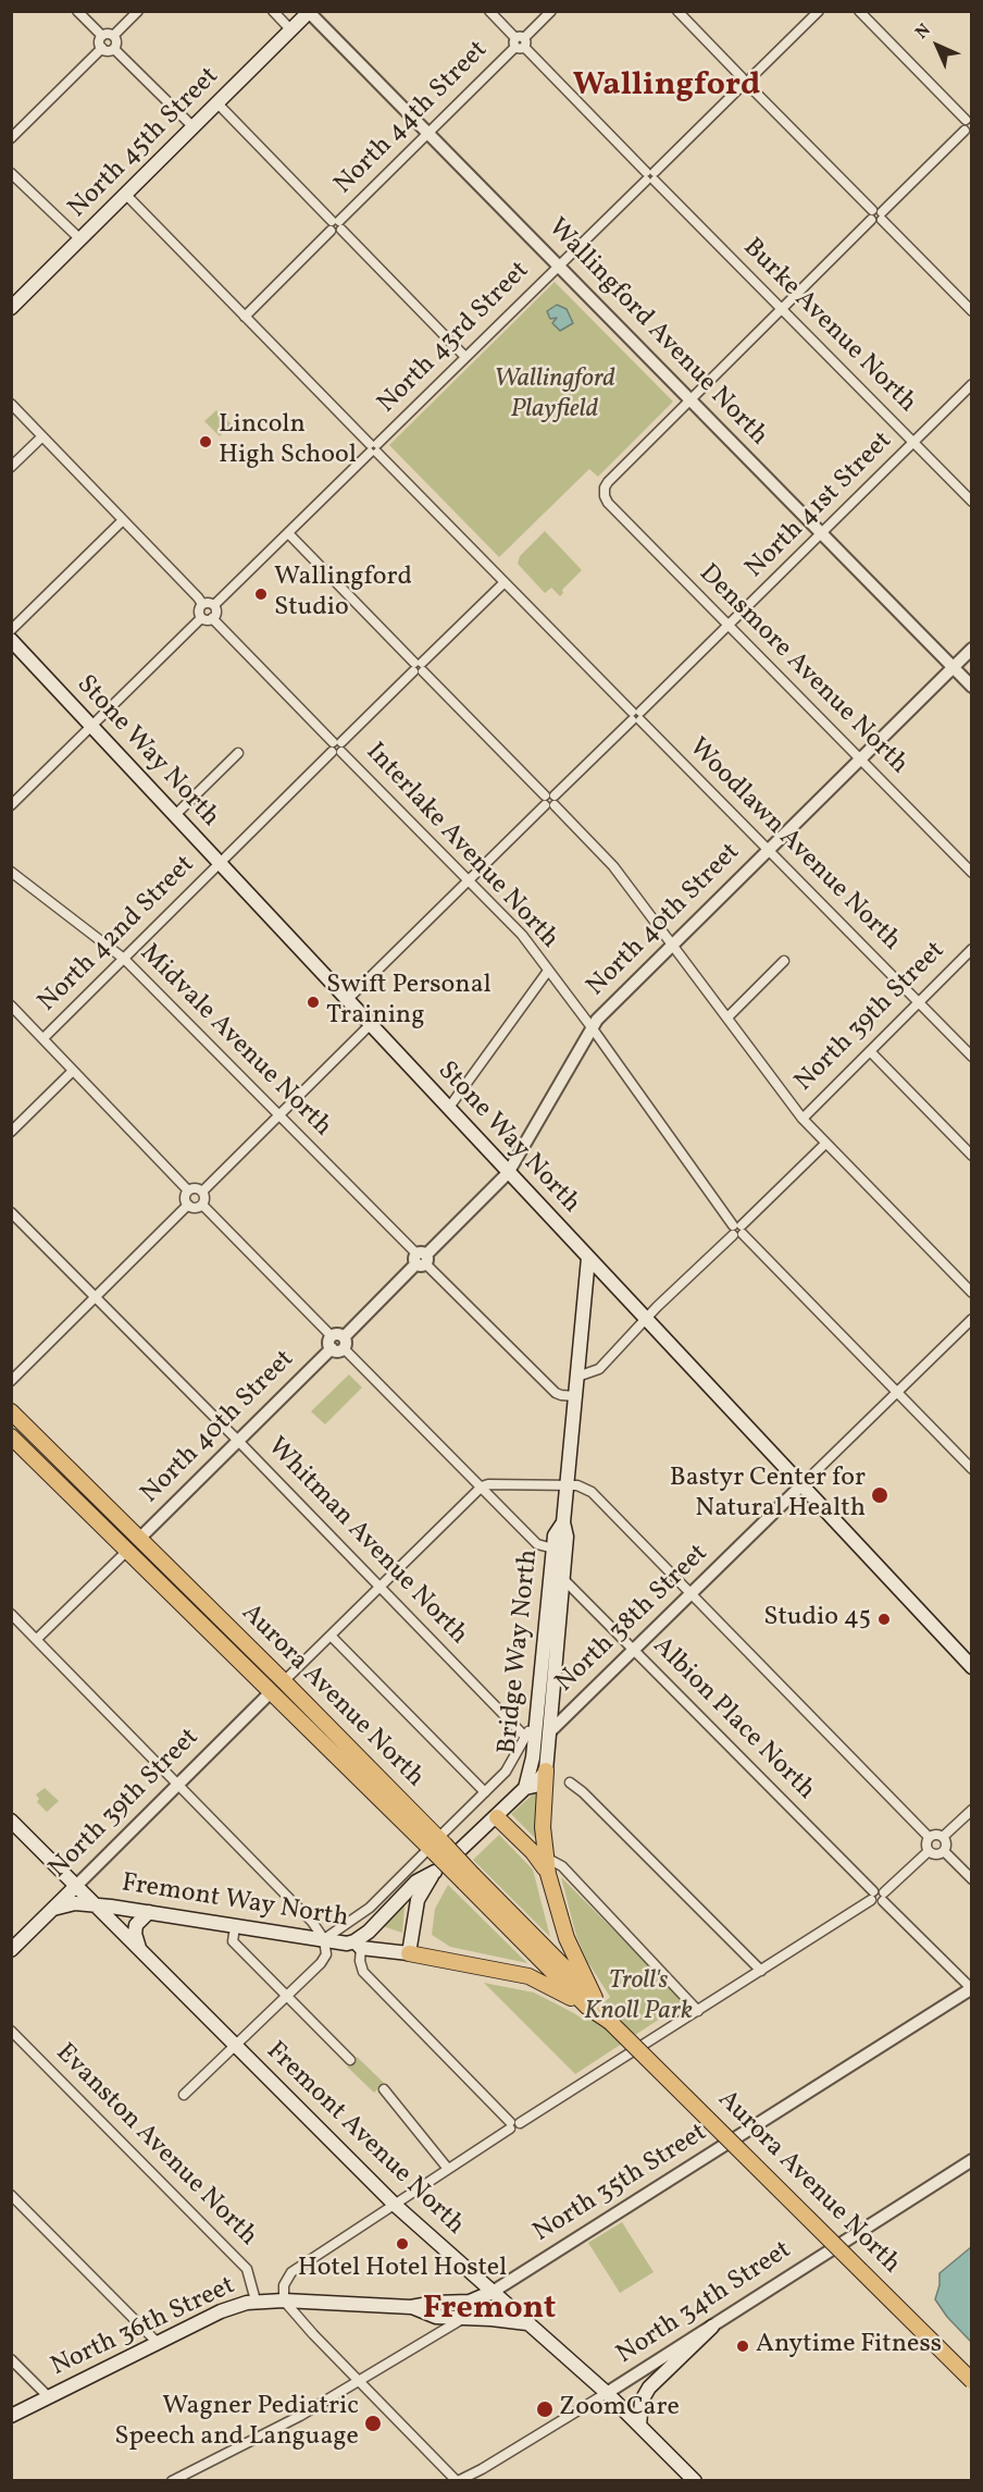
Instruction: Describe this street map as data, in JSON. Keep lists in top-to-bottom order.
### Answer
{
  "streets": {
    "highway": ["Aurora Avenue North"],
    "main road": [
      "North 45th Street",
      "Stone Way North",
      "North 39th Street",
      "Bridge Way North",
      "Fremont Way North",
      "Fremont Avenue North",
      "North 36th Street"
    ],
    "street": [
      "North 44th Street",
      "Burke Avenue North",
      "Wallingford Avenue North",
      "North 43rd Street",
      "North 41st Street",
      "Densmore Avenue North",
      "Woodlawn Avenue North",
      "Interlake Avenue North",
      "North 40th Street",
      "North 42nd Street",
      "Midvale Avenue North",
      "Whitman Avenue North",
      "North 38th Street",
      "Albion Place North",
      "Evanston Avenue North",
      "North 35th Street",
      "North 34th Street"
    ]
  },
  "crossings": [
    ["North 44th Street", "Burke Avenue North"],
    ["North 44th Street", "Wallingford Avenue North"],
    ["North 44th Street", "Woodlawn Avenue North"],
    ["North 45th Street", "Wallingford Avenue North"],
    ["North 45th Street", "Woodlawn Avenue North"],
    ["Burke Avenue North", "North 43rd Street"],
    ["Burke Avenue North", "North 41st Street"],
    ["Wallingford Avenue North", "North 43rd Street"],
    ["Wallingford Avenue North", "North 41st Street"],
    ["Wallingford Avenue North", "Densmore Avenue North"],
    ["Wallingford Avenue North", "North 40th Street"],
    ["North 43rd Street", "Woodlawn Avenue North"],
    ["North 43rd Street", "Interlake Avenue North"],
    ["North 41st Street", "Densmore Avenue North"],
    ["North 41st Street", "Stone Way North"],
    ["North 41st Street", "Woodlawn Avenue North"],
    ["North 41st Street", "Interlake Avenue North"],
    ["Densmore Avenue North", "North 40th Street"],
    ["Stone Way North", "North 40th Street"],
    ["Stone Way North", "North 42nd Street"],
    ["Stone Way North", "North 38th Street"],
    ["Stone Way North", "Bridge Way North"],
    ["Woodlawn Avenue North", "North 40th Street"],
    ["Woodlawn Avenue North", "North 42nd Street"],
    ["Woodlawn Avenue North", "North 39th Street"],
    ["Interlake Avenue North", "North 40th Street"],
    ["Interlake Avenue North", "North 42nd Street"],
    ["Interlake Avenue North", "North 38th Street"],
    ["North 40th Street", "Midvale Avenue North"],
    ["North 40th Street", "Whitman Avenue North"],
    ["North 40th Street", "Aurora Avenue North"],
    ["North 42nd Street", "Midvale Avenue North"],
    ["North 39th Street", "Whitman Avenue North"],
    ["North 39th Street", "Aurora Avenue North"],
    ["North 39th Street", "Fremont Way North"],
    ["North 39th Street", "Fremont Avenue North"],
    ["Midvale Avenue North", "Bridge Way North"],
    ["North 38th Street", "Bridge Way North"],
    ["North 38th Street", "Albion Place North"],
    ["Bridge Way North", "Albion Place North"],
    ["Fremont Way North", "Fremont Avenue North"],
    ["Fremont Avenue North", "North 35th Street"],
    ["Fremont Avenue North", "North 34th Street"],
    ["Evanston Avenue North", "North 36th Street"]
  ],
  "districts": ["Wallingford", "Fremont"],
  "parks": ["Wallingford Playfield", "Troll's Knoll Park"],
  "places": [
    "Lincoln High School",
    "Wallingford Studio",
    "Swift Personal Training",
    "Bastyr Center for Natural Health",
    "Studio 45",
    "Hotel Hotel Hostel",
    "Anytime Fitness",
    "ZoomCare",
    "Wagner Pediatric Speech and Language"
  ],
  "north": "top left"
}
